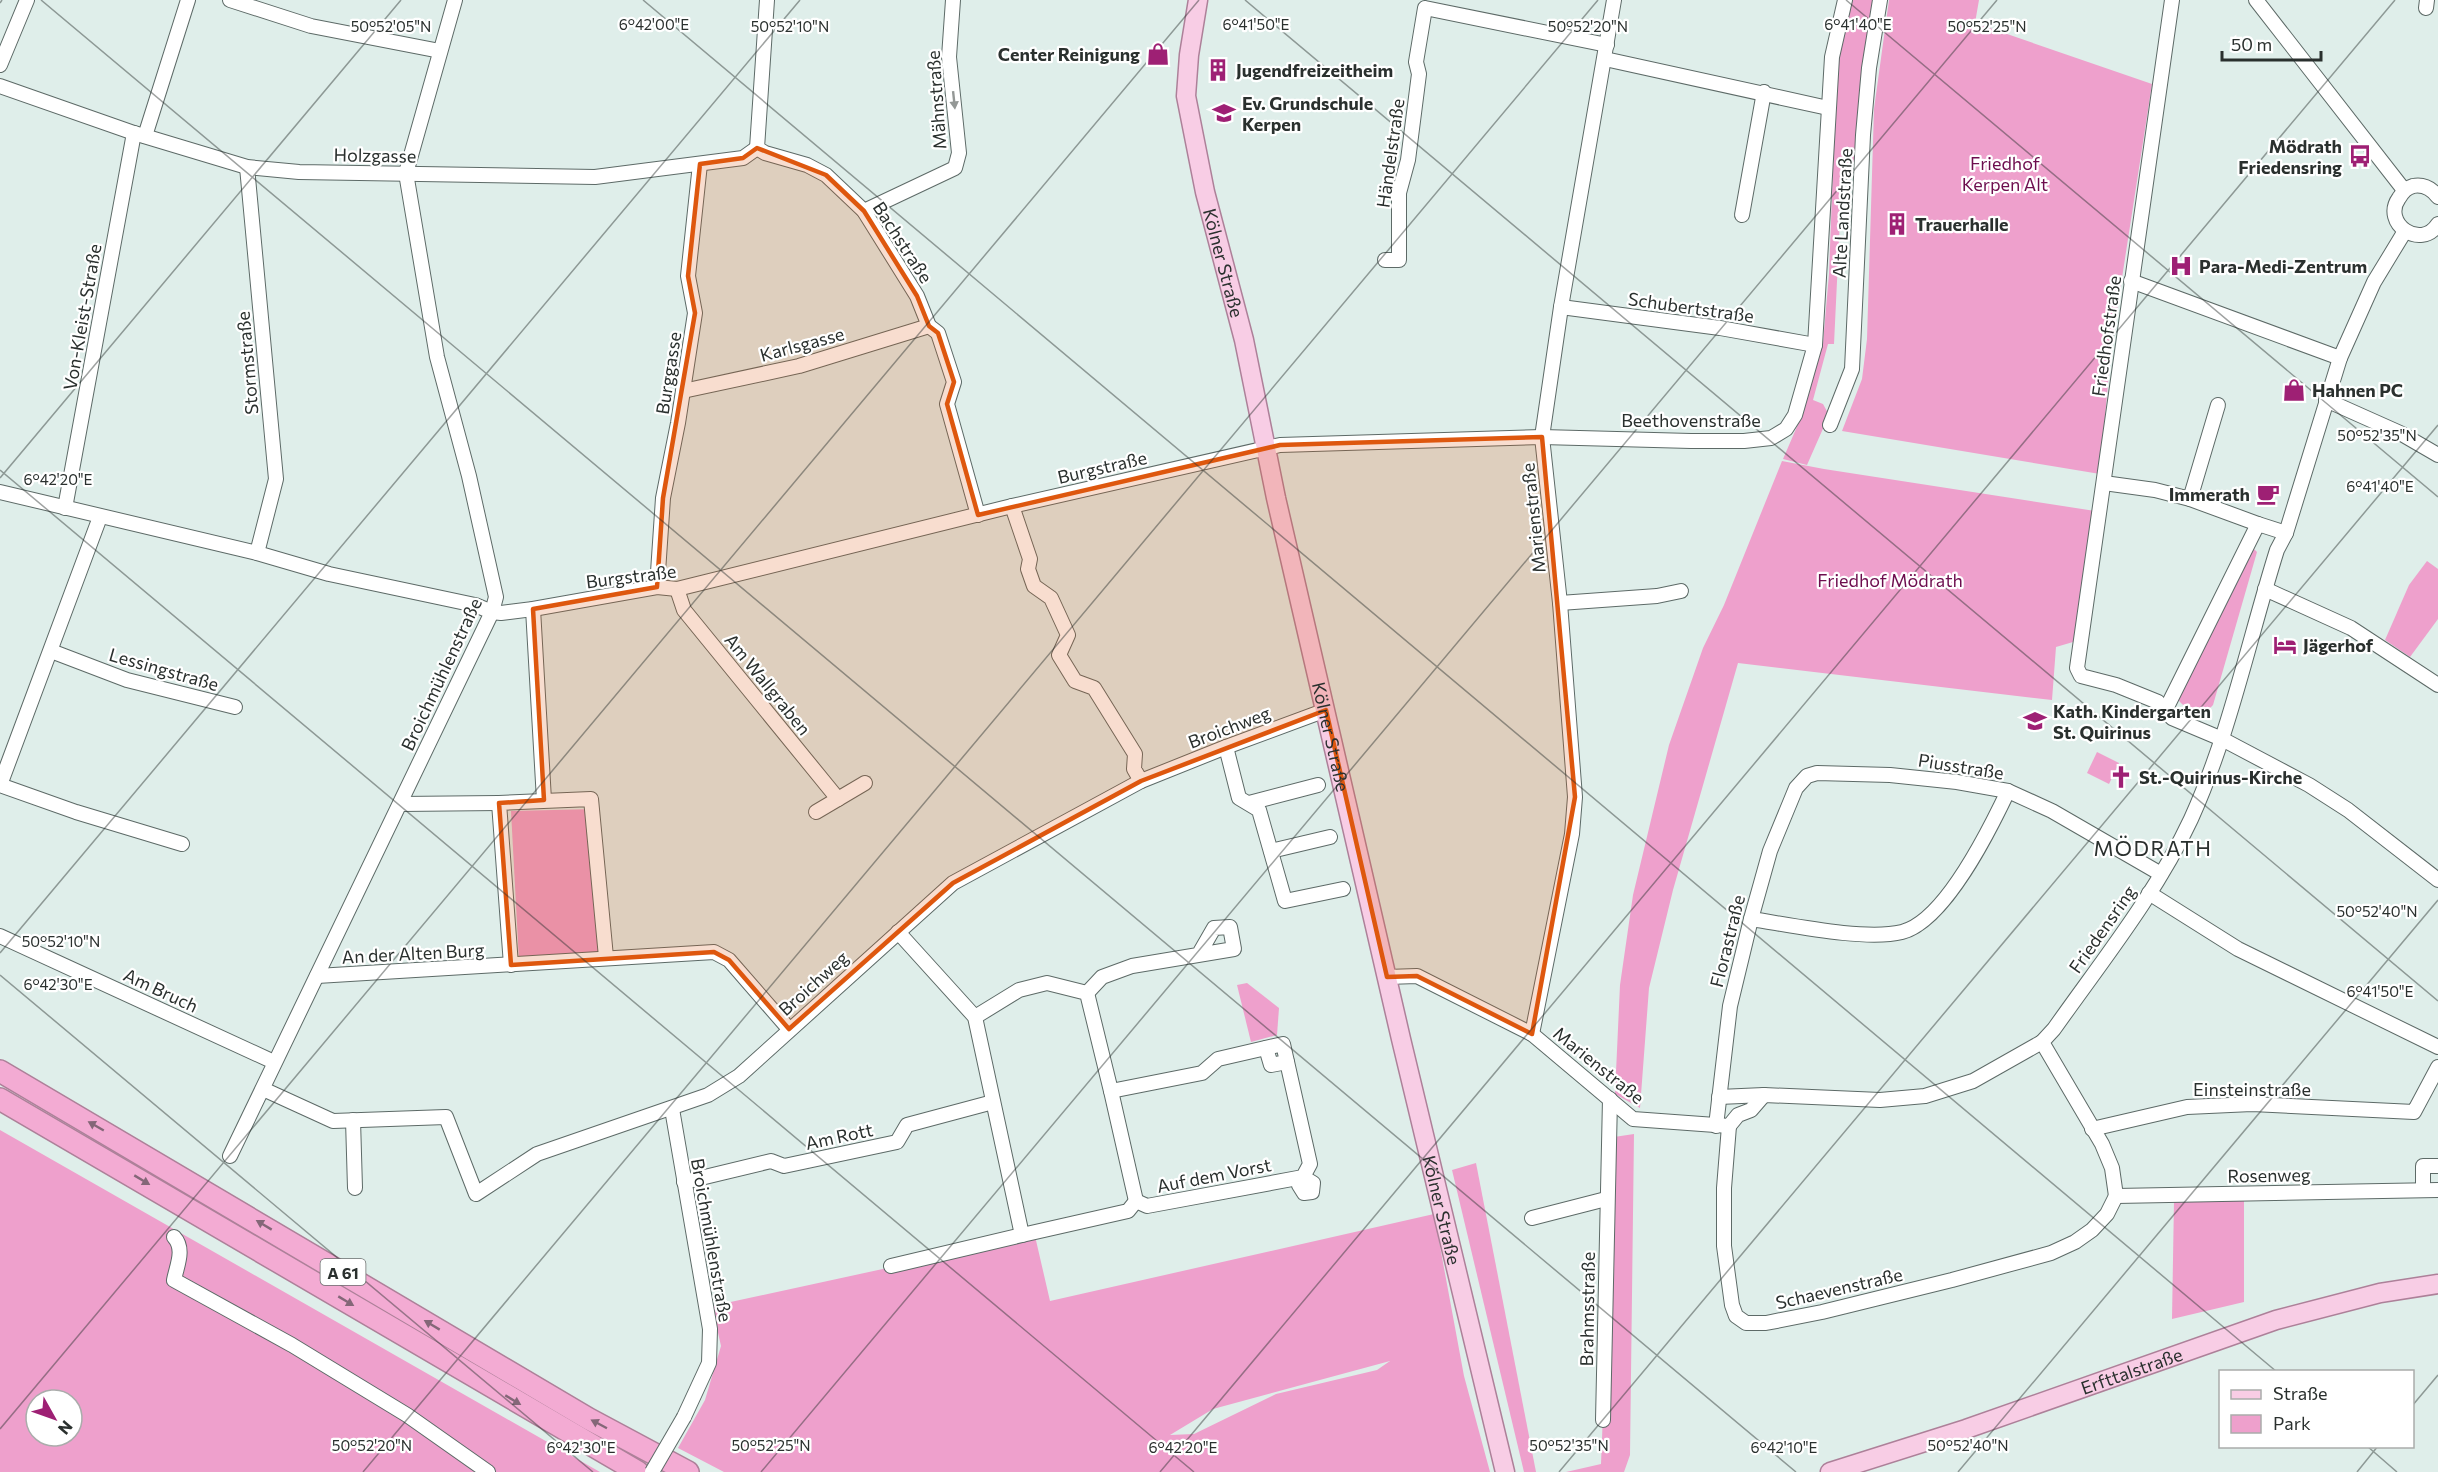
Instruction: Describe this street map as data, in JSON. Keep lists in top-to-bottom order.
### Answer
{
  "streets": {
    "highway": ["A 61"],
    "main road": ["Kölner Straße", "Erfttalstraße"],
    "street": [
      "Mähnstraße",
      "Händelstraße",
      "Holzgasse",
      "Alte Landstraße",
      "Bachstraße",
      "Schubertstraße",
      "Von-Kleist-Straße",
      "Friedhofstraße",
      "Karlsgasse",
      "Stormstraße",
      "Burggasse",
      "Beethovenstraße",
      "Burgstraße",
      "Marienstraße",
      "Lessingstraße",
      "Broichmühlenstraße",
      "Am Wallgraben",
      "Broichweg",
      "Piusstraße",
      "Friedensring",
      "Florastraße",
      "An der Alten Burg",
      "Am Bruch",
      "Einsteinstraße",
      "Am Rott",
      "Auf dem Vorst",
      "Rosenweg",
      "Schaevenstraße",
      "Brahmsstraße"
    ]
  },
  "crossings": [
    ["Mähnstraße", "Bachstraße"],
    ["Händelstraße", "Marienstraße"],
    ["Holzgasse", "Bachstraße"],
    ["Holzgasse", "Von-Kleist-Straße"],
    ["Holzgasse", "Stormstraße"],
    ["Holzgasse", "Burggasse"],
    ["Holzgasse", "Broichmühlenstraße"],
    ["Bachstraße", "Karlsgasse"],
    ["Bachstraße", "Burgstraße"],
    ["Kölner Straße", "Beethovenstraße"],
    ["Kölner Straße", "Burgstraße"],
    ["Kölner Straße", "Marienstraße"],
    ["Kölner Straße", "Broichweg"],
    ["Schubertstraße", "Beethovenstraße"],
    ["Schubertstraße", "Marienstraße"],
    ["Von-Kleist-Straße", "Burgstraße"],
    ["Karlsgasse", "Burggasse"],
    ["Stormstraße", "Burgstraße"],
    ["Burggasse", "Burgstraße"],
    ["Beethovenstraße", "Burgstraße"],
    ["Beethovenstraße", "Marienstraße"],
    ["Burgstraße", "Broichmühlenstraße"],
    ["Burgstraße", "Am Wallgraben"],
    ["Marienstraße", "Florastraße"],
    ["Marienstraße", "Schaevenstraße"],
    ["Marienstraße", "Brahmsstraße"],
    ["Broichmühlenstraße", "Broichweg"],
    ["Broichmühlenstraße", "An der Alten Burg"],
    ["Broichmühlenstraße", "Am Bruch"],
    ["Broichmühlenstraße", "Am Rott"],
    ["Broichweg", "An der Alten Burg"],
    ["Piusstraße", "Friedensring"],
    ["Piusstraße", "Florastraße"],
    ["Florastraße", "Schaevenstraße"],
    ["Rosenweg", "Schaevenstraße"]
  ],
  "one_way": ["Mähnstraße"],
  "districts": ["MÖDRATH"],
  "parks": ["Friedhof Kerpen Alt", "Friedhof Mödrath"],
  "places": {
    "shop": ["Center Reinigung", "Hahnen PC"],
    "building": ["Jugendfreizeitheim", "Trauerhalle"],
    "school or university": ["Ev. Grundschule Kerpen", "Kath. Kindergarten St. Quirinus"],
    "bus stop": ["Mödrath Friedensring"],
    "hospital": ["Para-Medi-Zentrum"],
    "cafe": ["Immerath"],
    "hotel": ["Jägerhof"],
    "church": ["St.-Quirinus-Kirche"]
  },
  "legend": ["Straße", "Park"],
  "scale_bar": "50 m",
  "north": "bottom right",
  "coordinates": [
    "6°42'00\"E",
    "6°41'50\"E",
    "6°41'40\"E",
    "50°52'05\"N",
    "50°52'10\"N",
    "50°52'20\"N",
    "50°52'25\"N",
    "50°52'35\"N",
    "6°42'20\"E",
    "50°52'40\"N",
    "6°42'30\"E",
    "6°42'10\"E"
  ]
}
